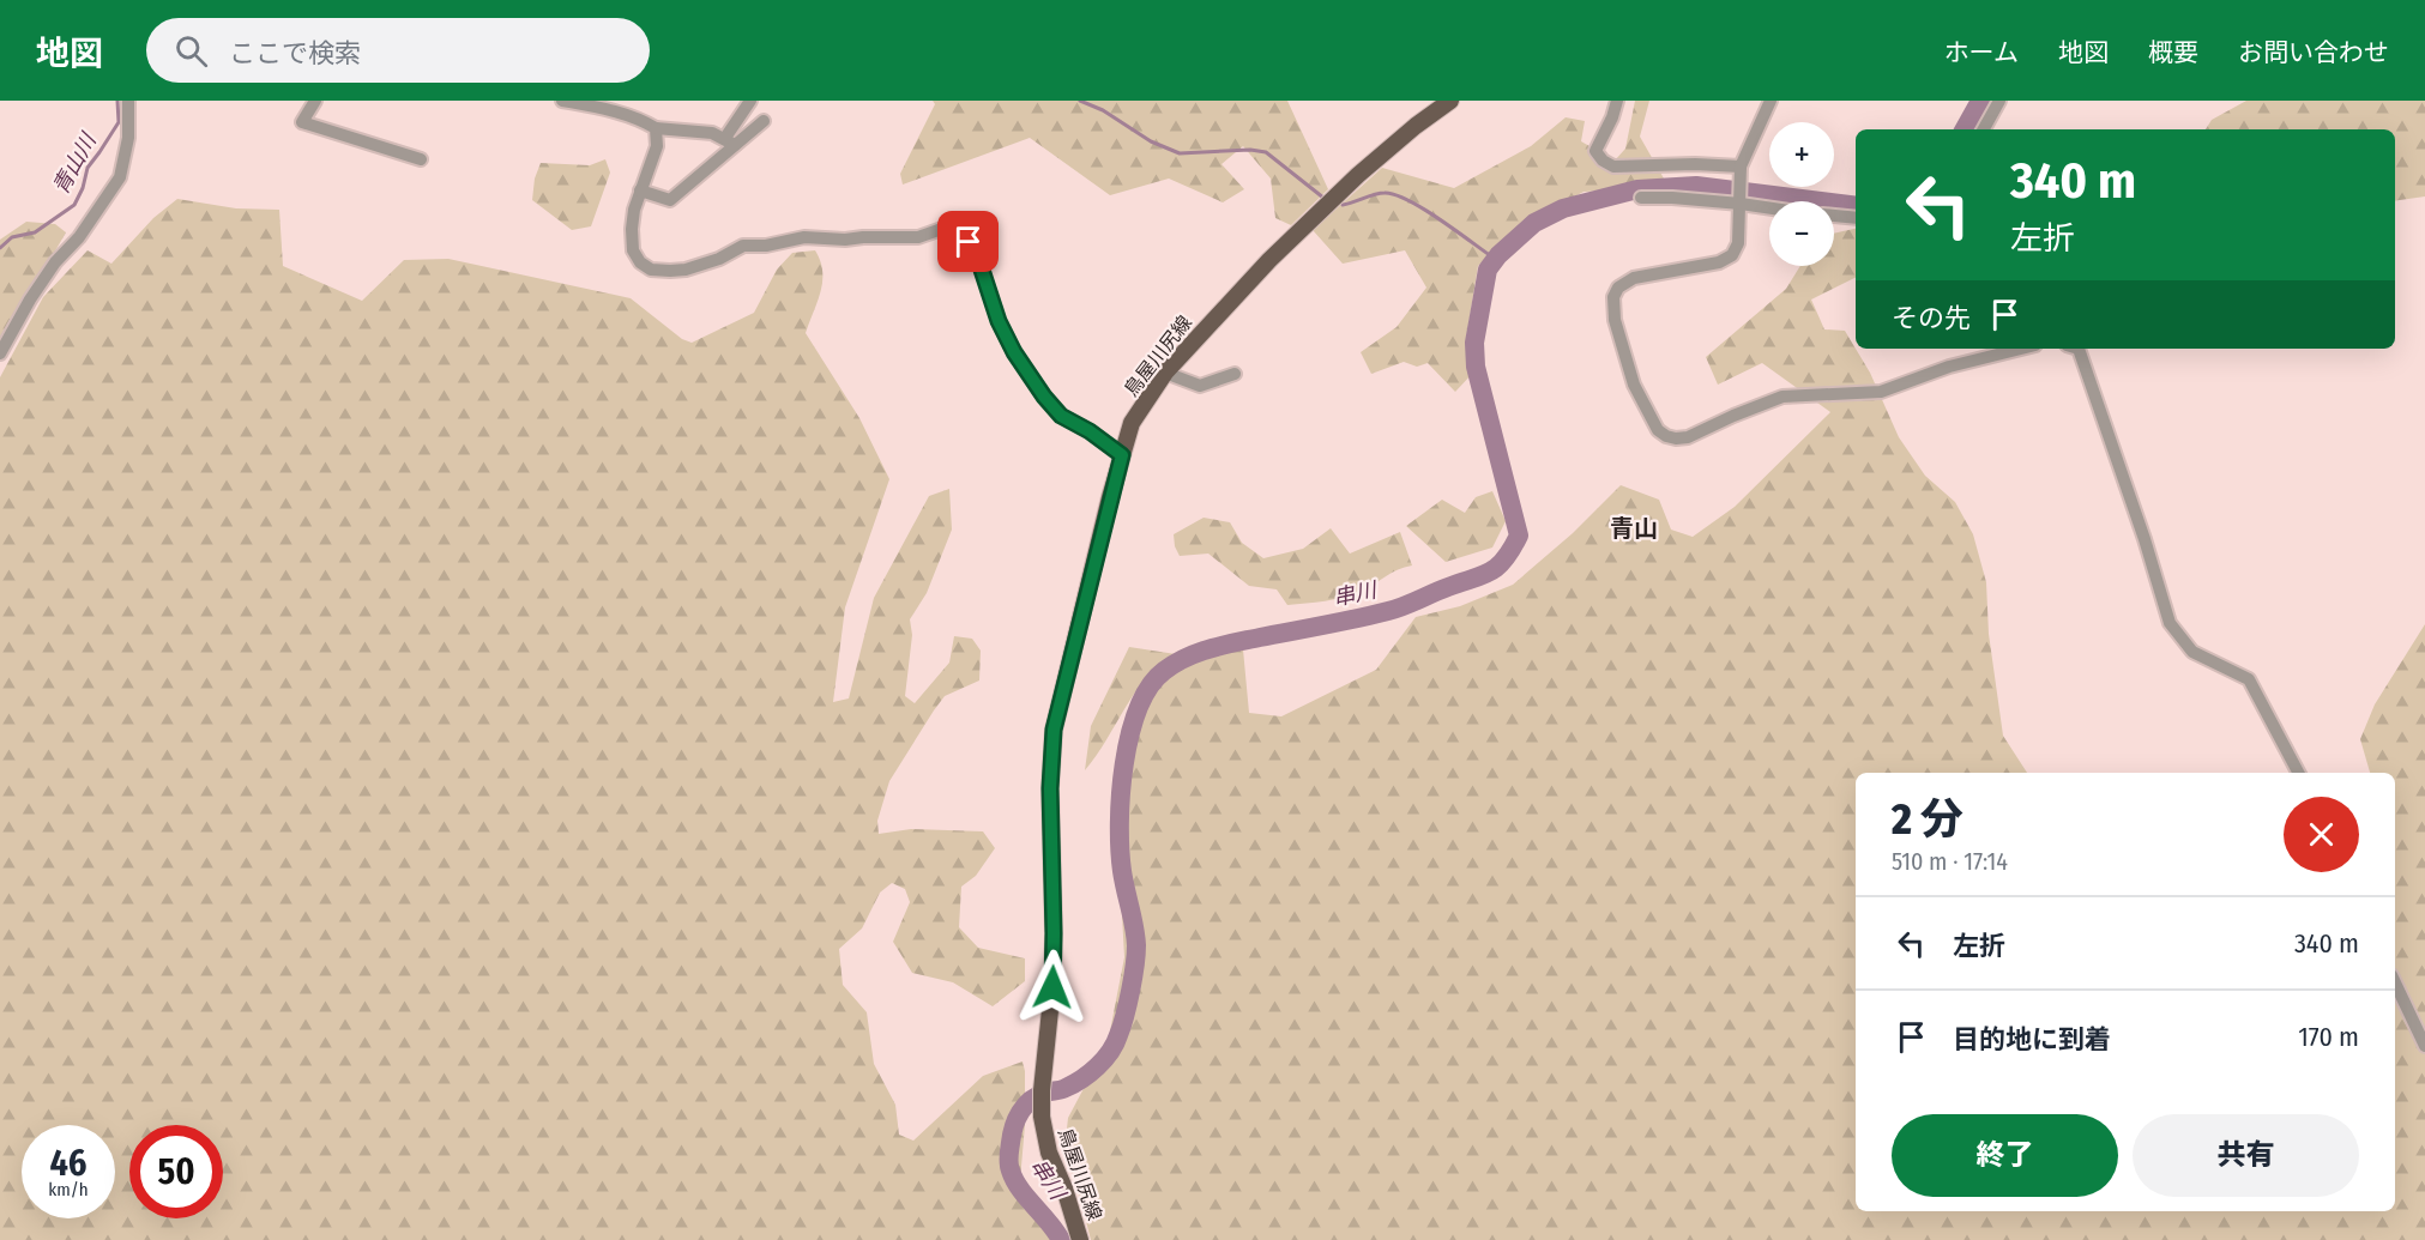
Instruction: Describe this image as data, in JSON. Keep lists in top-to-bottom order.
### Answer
{
  "streets": {
    "main road": ["鳥屋川尻線"]
  },
  "districts": ["青山"],
  "water": ["青山川", "串川"],
  "page": {
    "header": "地図",
    "search": "ここで検索",
    "nav": [
      "ホーム",
      "地図",
      "概要",
      "お問い合わせ"
    ],
    "map_buttons": ["+", "−"],
    "turn": ["340 m", "左折"],
    "then": "その先",
    "heading": ["2 分", "510 m · 17:14"],
    "list": [
      {
        "name": "左折",
        "value": "340 m"
      },
      {
        "name": "目的地に到着",
        "value": "170 m"
      }
    ],
    "buttons": ["終了", "共有"],
    "speed": "46 km/h",
    "limit": "50"
  }
}
